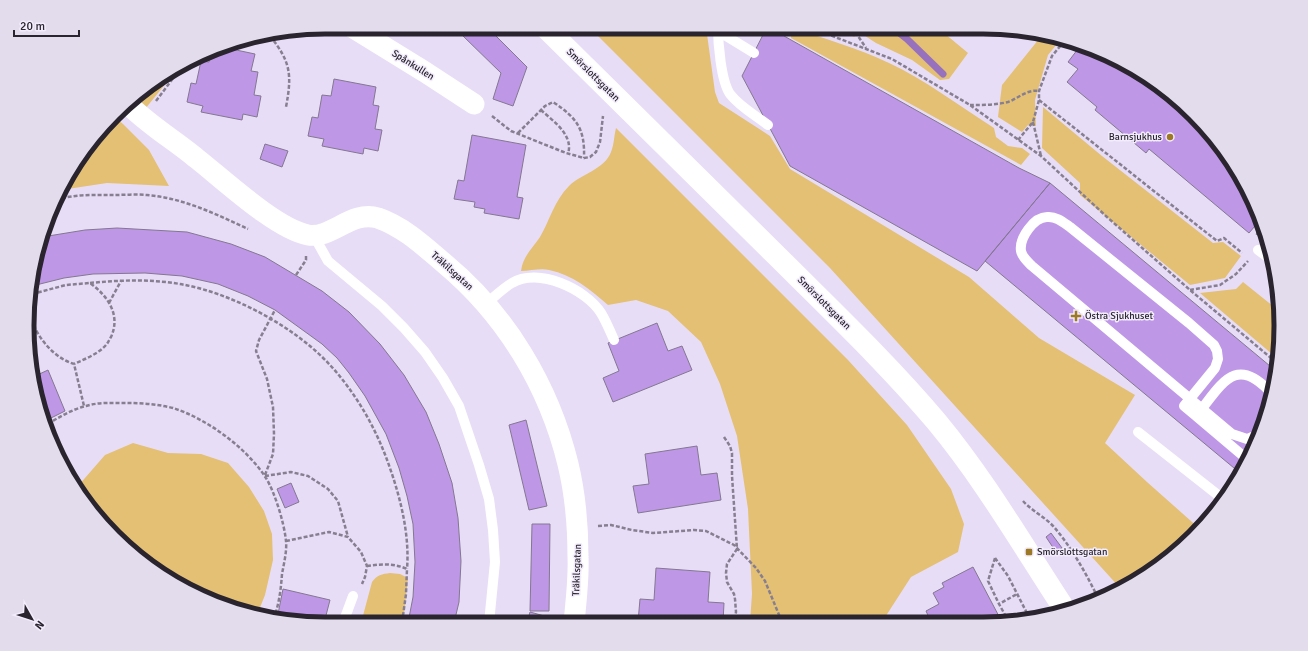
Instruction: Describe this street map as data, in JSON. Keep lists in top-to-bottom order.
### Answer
{
  "streets": {
    "street": ["Spånkullen", "Smörslottsgatan", "Träkilsgatan"]
  },
  "places": {
    "other": ["Barnsjukhus"],
    "health": ["Östra Sjukhuset"],
    "transit": ["Smörslottsgatan"]
  },
  "scale_bar": "20 m",
  "north": "bottom right"
}
